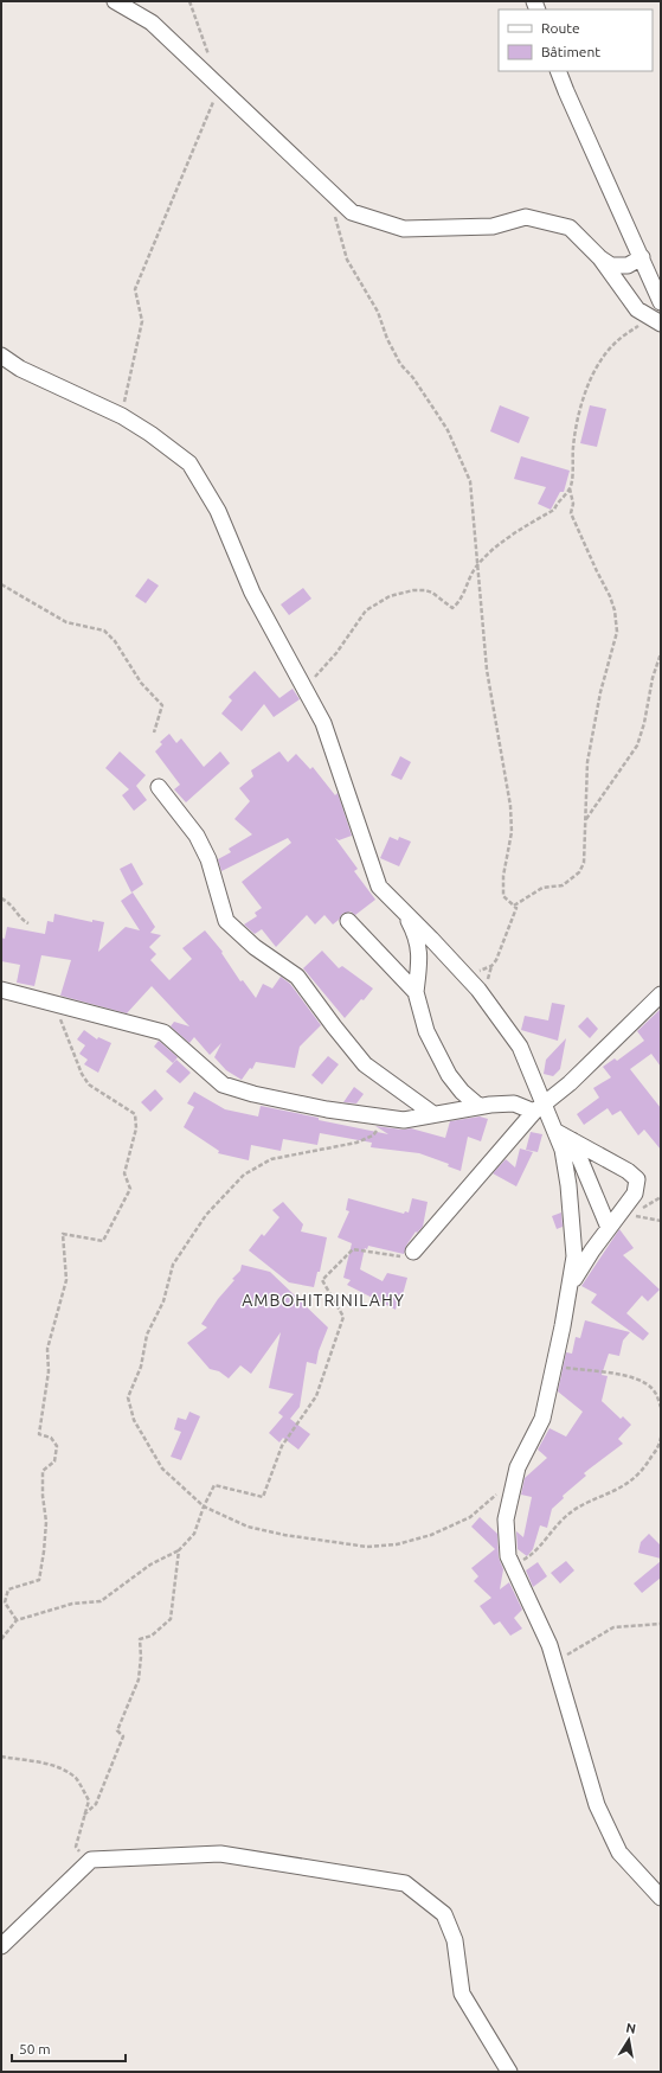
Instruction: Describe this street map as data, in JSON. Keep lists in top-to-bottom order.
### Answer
{
  "districts": ["AMBOHITRINILAHY"],
  "legend": ["Route", "Bâtiment"],
  "scale_bar": "50 m",
  "north": "top"
}
